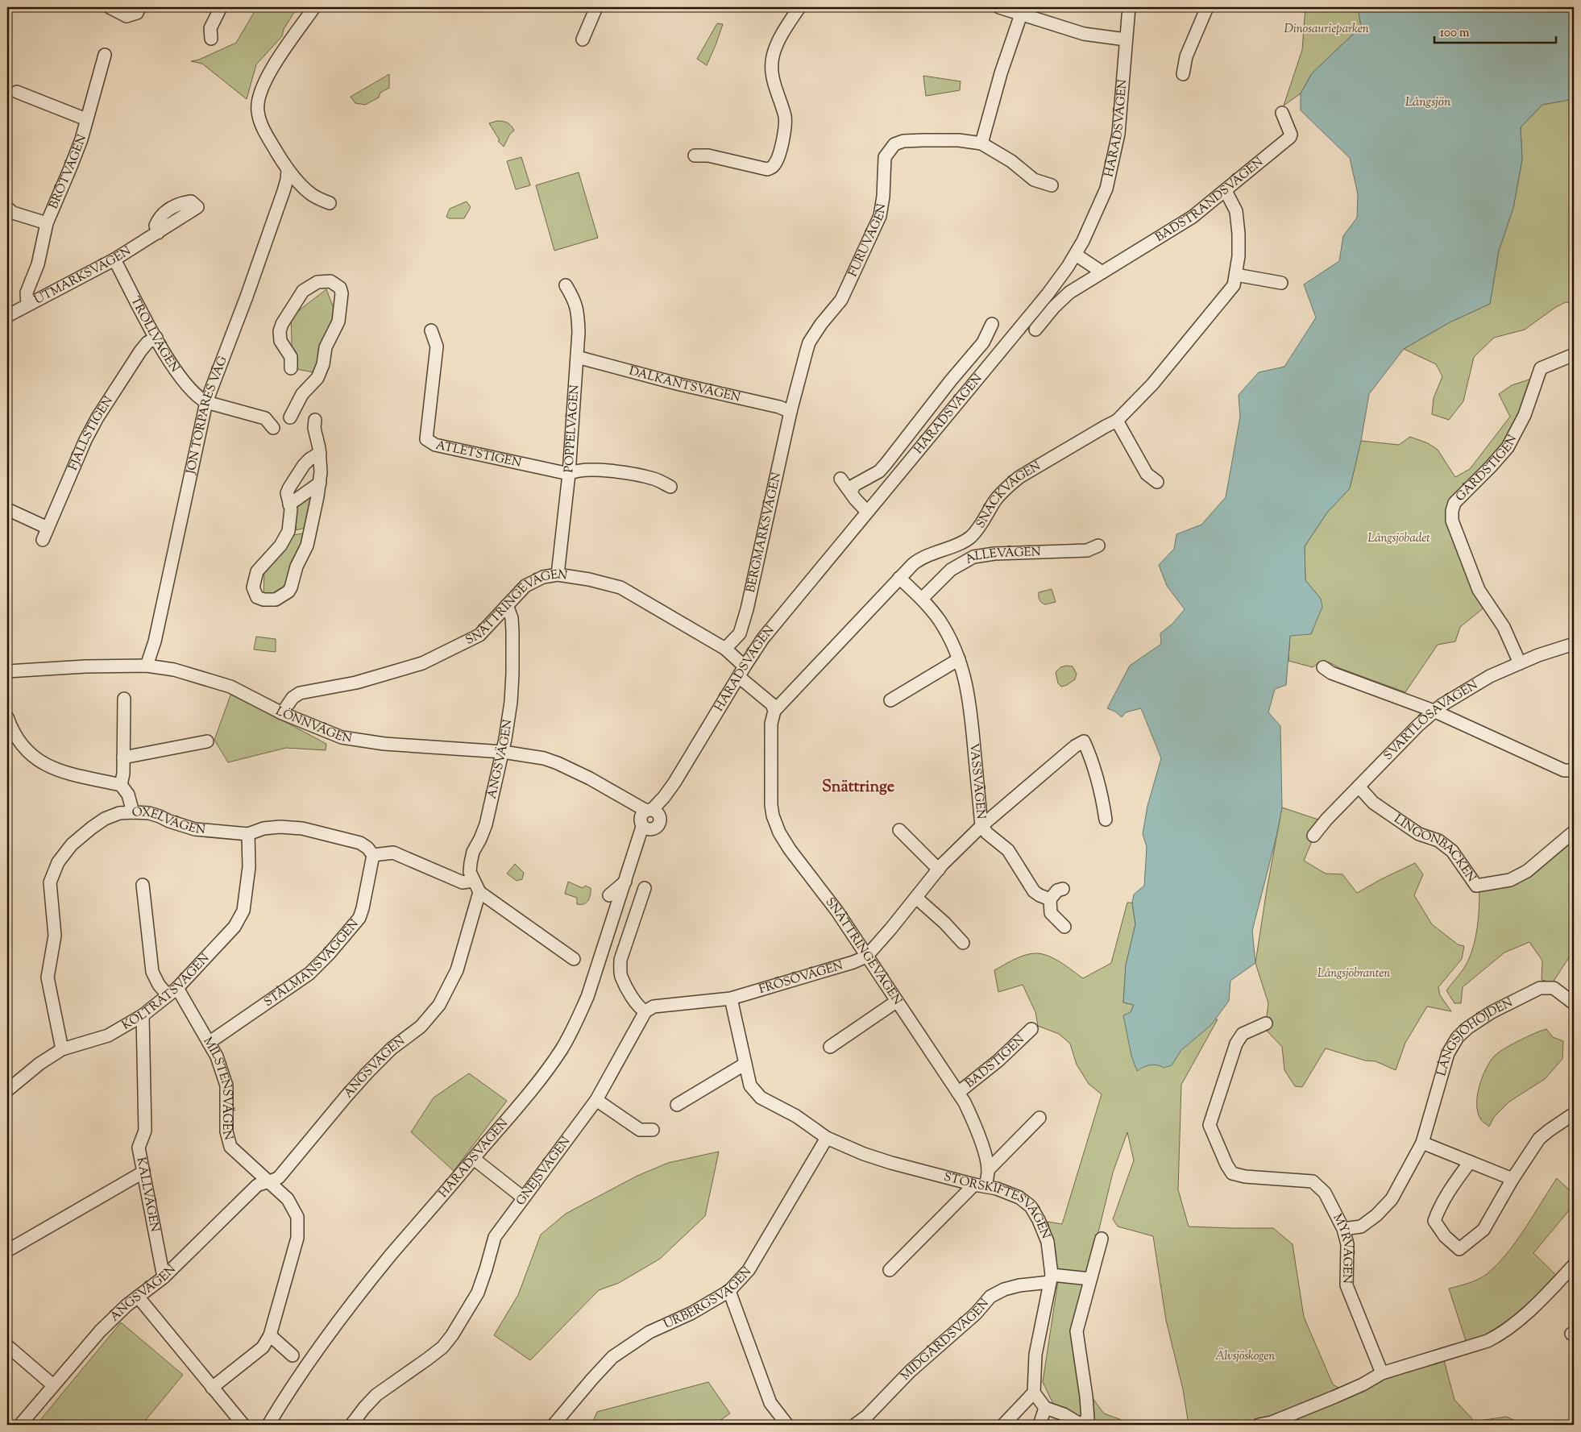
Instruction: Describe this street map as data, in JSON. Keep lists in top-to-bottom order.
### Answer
{
  "streets": {
    "street": [
      "HÄRADSVÄGEN",
      "BRÖTVÄGEN",
      "BADSTRANDSVÄGEN",
      "FURUVÄGEN",
      "UTMARKSVÄGEN",
      "TROLLVÄGEN",
      "DALKANTSVÄGEN",
      "JON TORPARES VÄG",
      "POPPELVÄGEN",
      "FJÄLLSTIGEN",
      "ATLETSTIGEN",
      "GÅRDSTIGEN",
      "SNÄCKVÄGEN",
      "BERGMARKSVÄGEN",
      "ALLEVÄGEN",
      "SNÄTTRINGEVÄGEN",
      "SVARTLÖSAVÄGEN",
      "LÖNNVÄGEN",
      "ÄNGSVÄGEN",
      "VASSVÄGEN",
      "OXELVÄGEN",
      "LINGONBACKEN",
      "STÅLMANSVÄGGEN",
      "FRÖSÖVÄGEN",
      "KOLTRATSVÄGEN",
      "LÅNGSJÖHÖJDEN",
      "BADSTIGEN",
      "MILSTENSVÄGEN",
      "GNEJSVÄGEN",
      "KÄLLVÄGEN",
      "STORSKIFTESVÄGEN",
      "MYRVÄGEN",
      "URBERGSVÄGEN",
      "MIDGÅRDSVÄGEN"
    ]
  },
  "crossings": [
    ["HÄRADSVÄGEN", "SNÄTTRINGEVÄGEN"],
    ["HÄRADSVÄGEN", "LÖNNVÄGEN"],
    ["BRÖTVÄGEN", "UTMARKSVÄGEN"],
    ["BADSTRANDSVÄGEN", "SNÄCKVÄGEN"],
    ["FURUVÄGEN", "DALKANTSVÄGEN"],
    ["FURUVÄGEN", "BERGMARKSVÄGEN"],
    ["UTMARKSVÄGEN", "TROLLVÄGEN"],
    ["TROLLVÄGEN", "JON TORPARES VÄG"],
    ["TROLLVÄGEN", "FJÄLLSTIGEN"],
    ["DALKANTSVÄGEN", "POPPELVÄGEN"],
    ["DALKANTSVÄGEN", "BERGMARKSVÄGEN"],
    ["JON TORPARES VÄG", "LÖNNVÄGEN"],
    ["POPPELVÄGEN", "ATLETSTIGEN"],
    ["POPPELVÄGEN", "SNÄTTRINGEVÄGEN"],
    ["GÅRDSTIGEN", "SVARTLÖSAVÄGEN"],
    ["SNÄCKVÄGEN", "SNÄTTRINGEVÄGEN"],
    ["SNÄCKVÄGEN", "VASSVÄGEN"],
    ["BERGMARKSVÄGEN", "SNÄTTRINGEVÄGEN"],
    ["ALLEVÄGEN", "VASSVÄGEN"],
    ["SNÄTTRINGEVÄGEN", "LÖNNVÄGEN"],
    ["SNÄTTRINGEVÄGEN", "ÄNGSVÄGEN"],
    ["SNÄTTRINGEVÄGEN", "FRÖSÖVÄGEN"],
    ["SNÄTTRINGEVÄGEN", "BADSTIGEN"],
    ["SNÄTTRINGEVÄGEN", "STORSKIFTESVÄGEN"],
    ["SVARTLÖSAVÄGEN", "LINGONBACKEN"],
    ["LÖNNVÄGEN", "ÄNGSVÄGEN"],
    ["ÄNGSVÄGEN", "MILSTENSVÄGEN"],
    ["ÄNGSVÄGEN", "KÄLLVÄGEN"],
    ["VASSVÄGEN", "FRÖSÖVÄGEN"],
    ["OXELVÄGEN", "STÅLMANSVÄGGEN"],
    ["OXELVÄGEN", "KOLTRATSVÄGEN"],
    ["STÅLMANSVÄGGEN", "MILSTENSVÄGEN"],
    ["FRÖSÖVÄGEN", "GNEJSVÄGEN"],
    ["KOLTRATSVÄGEN", "MILSTENSVÄGEN"],
    ["KOLTRATSVÄGEN", "KÄLLVÄGEN"],
    ["LÅNGSJÖHÖJDEN", "MYRVÄGEN"],
    ["STORSKIFTESVÄGEN", "URBERGSVÄGEN"],
    ["STORSKIFTESVÄGEN", "MIDGÅRDSVÄGEN"]
  ],
  "districts": ["Snättringe"],
  "water": ["Långsjön"],
  "parks": [
    "Dinosaurieparken",
    "Långsjöbadet",
    "Långsjöbranten",
    "Älvsjöskogen"
  ],
  "scale_bar": "100 m"
}
